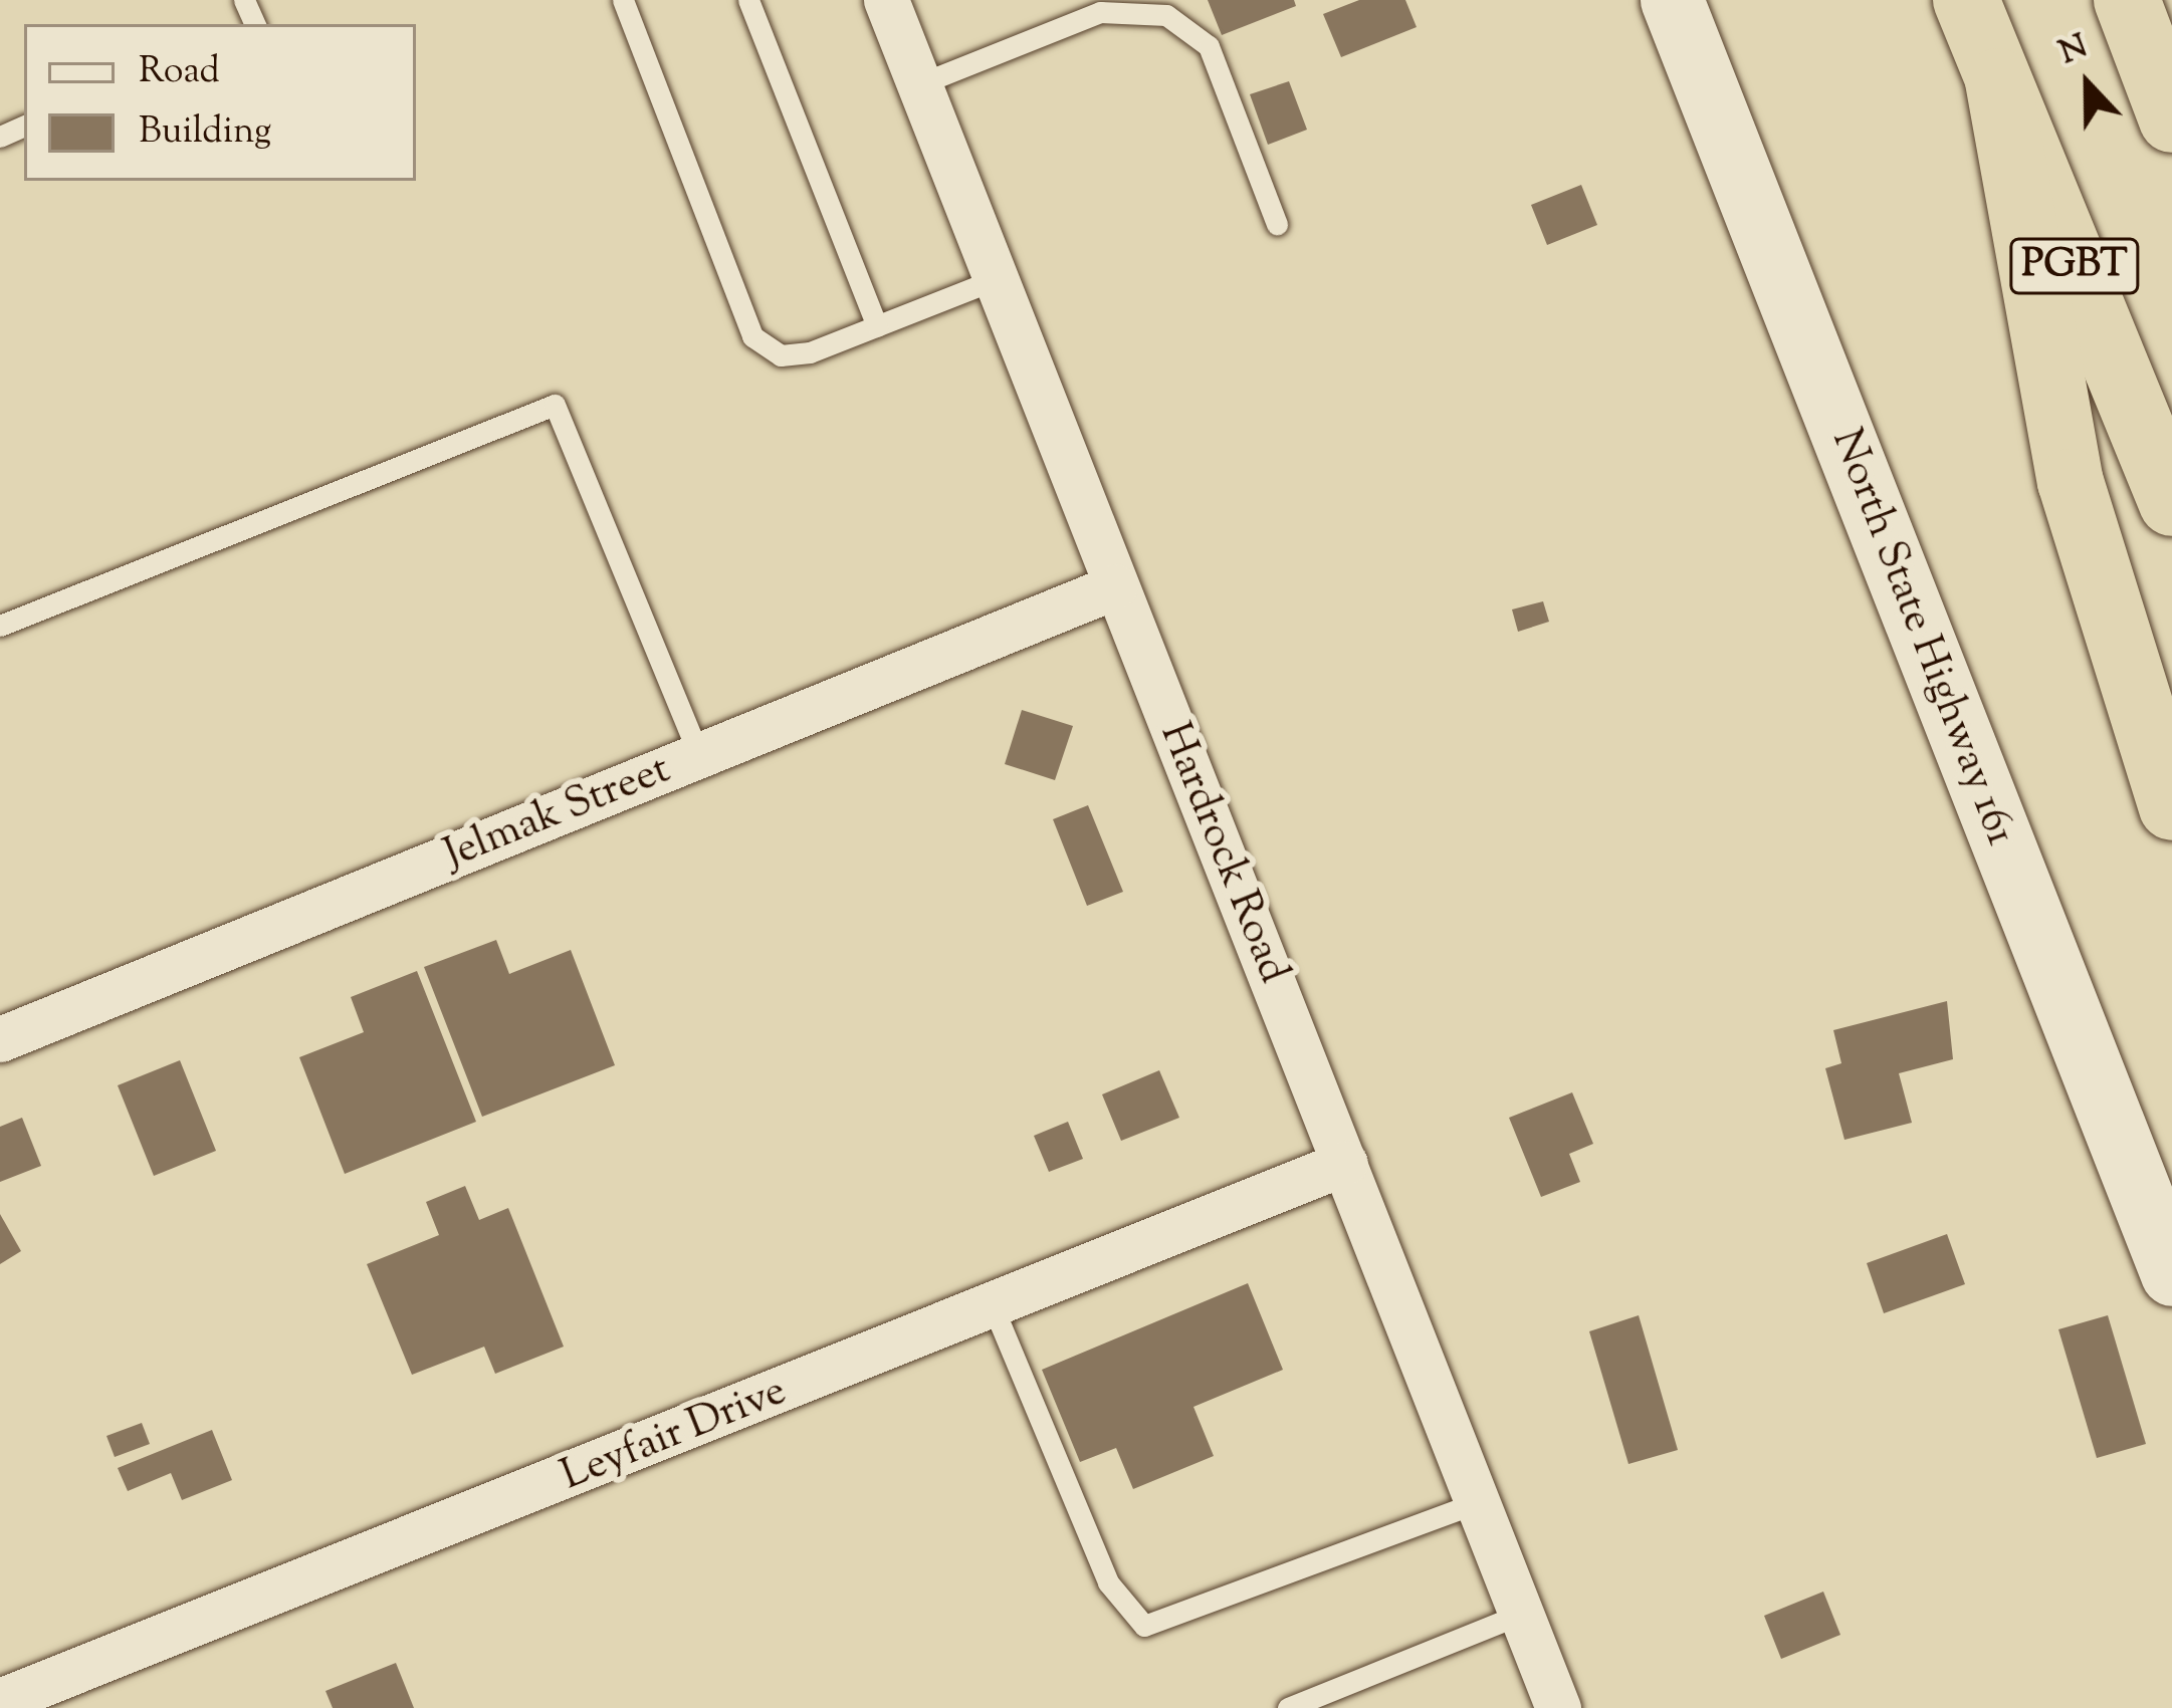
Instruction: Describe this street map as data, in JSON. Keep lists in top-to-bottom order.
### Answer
{
  "streets": {
    "highway": ["PGBT"],
    "main road": ["North State Highway 161"],
    "street": ["Jelmak Street", "Hardrock Road", "Leyfair Drive"]
  },
  "crossings": [
    ["Jelmak Street", "Hardrock Road"],
    ["Hardrock Road", "Leyfair Drive"]
  ],
  "legend": ["Road", "Building"],
  "north": "top"
}
